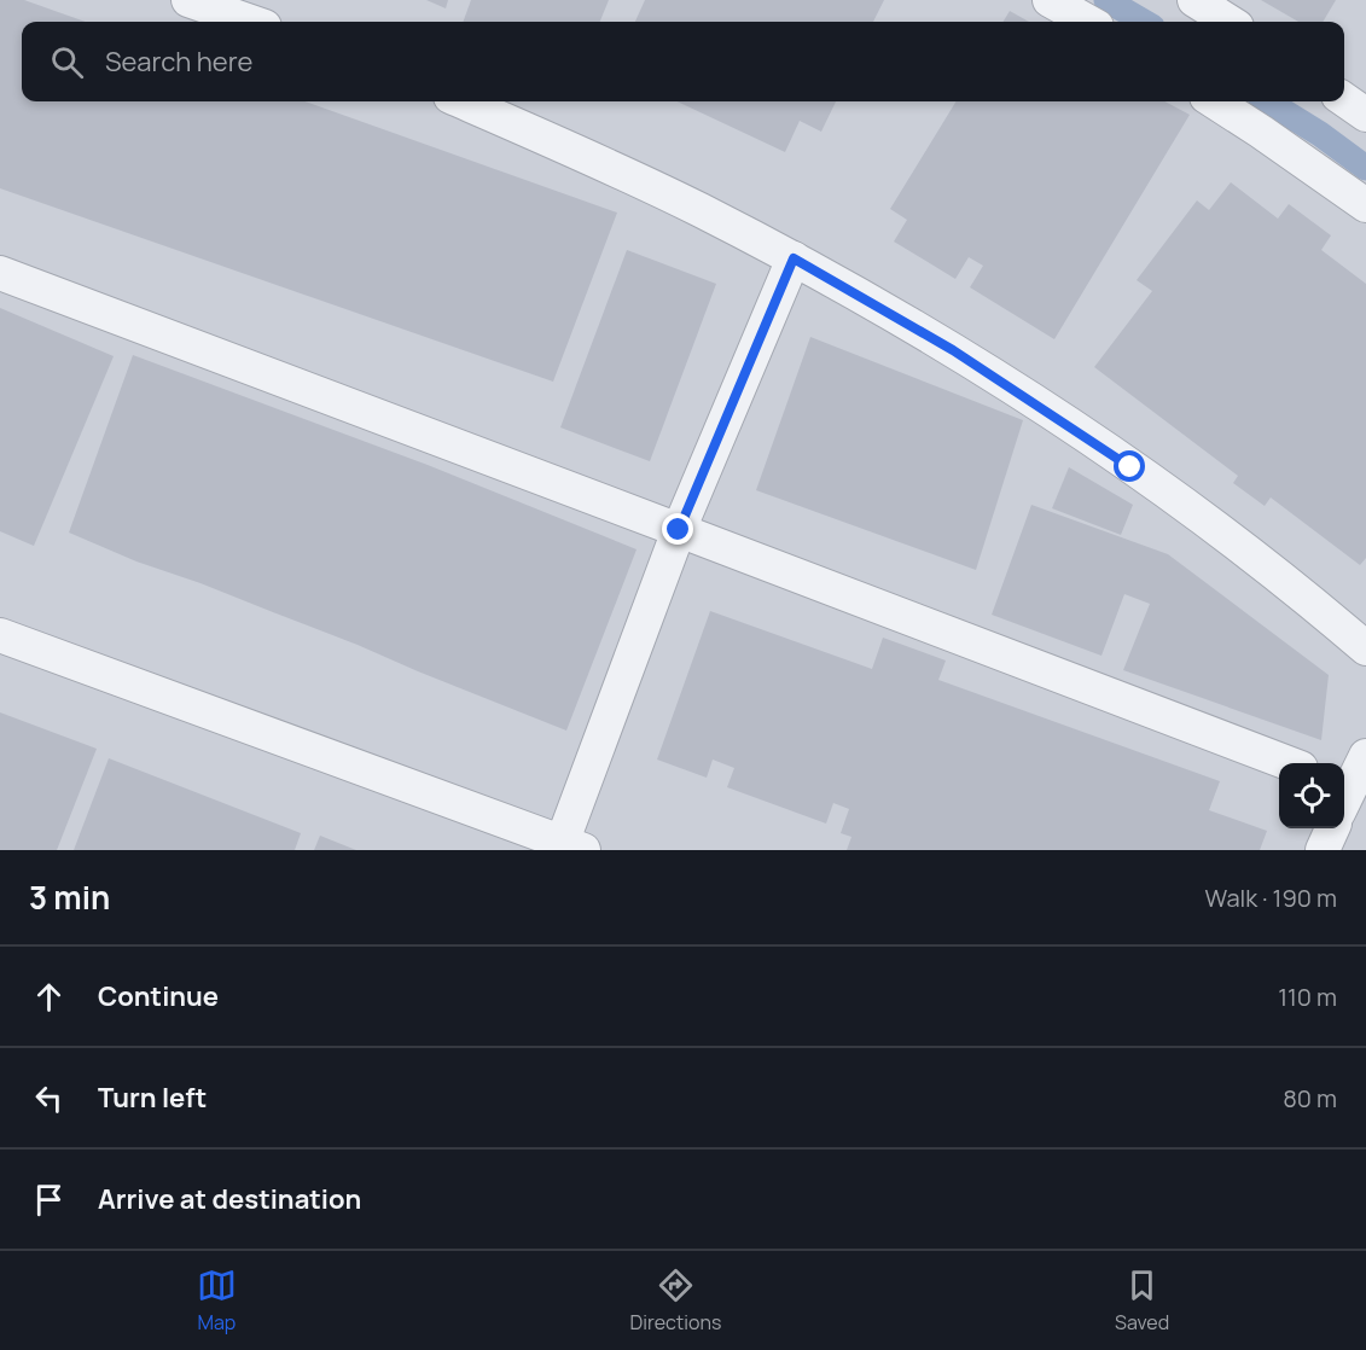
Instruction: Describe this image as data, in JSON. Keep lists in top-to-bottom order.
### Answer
{
  "page": {
    "search": "Search here",
    "heading": ["3 min", "Walk · 190 m"],
    "list": [
      ["Continue", "110 m"],
      ["Turn left", "80 m"],
      "Arrive at destination"
    ],
    "nav": ["Map", "Directions", "Saved"]
  }
}
